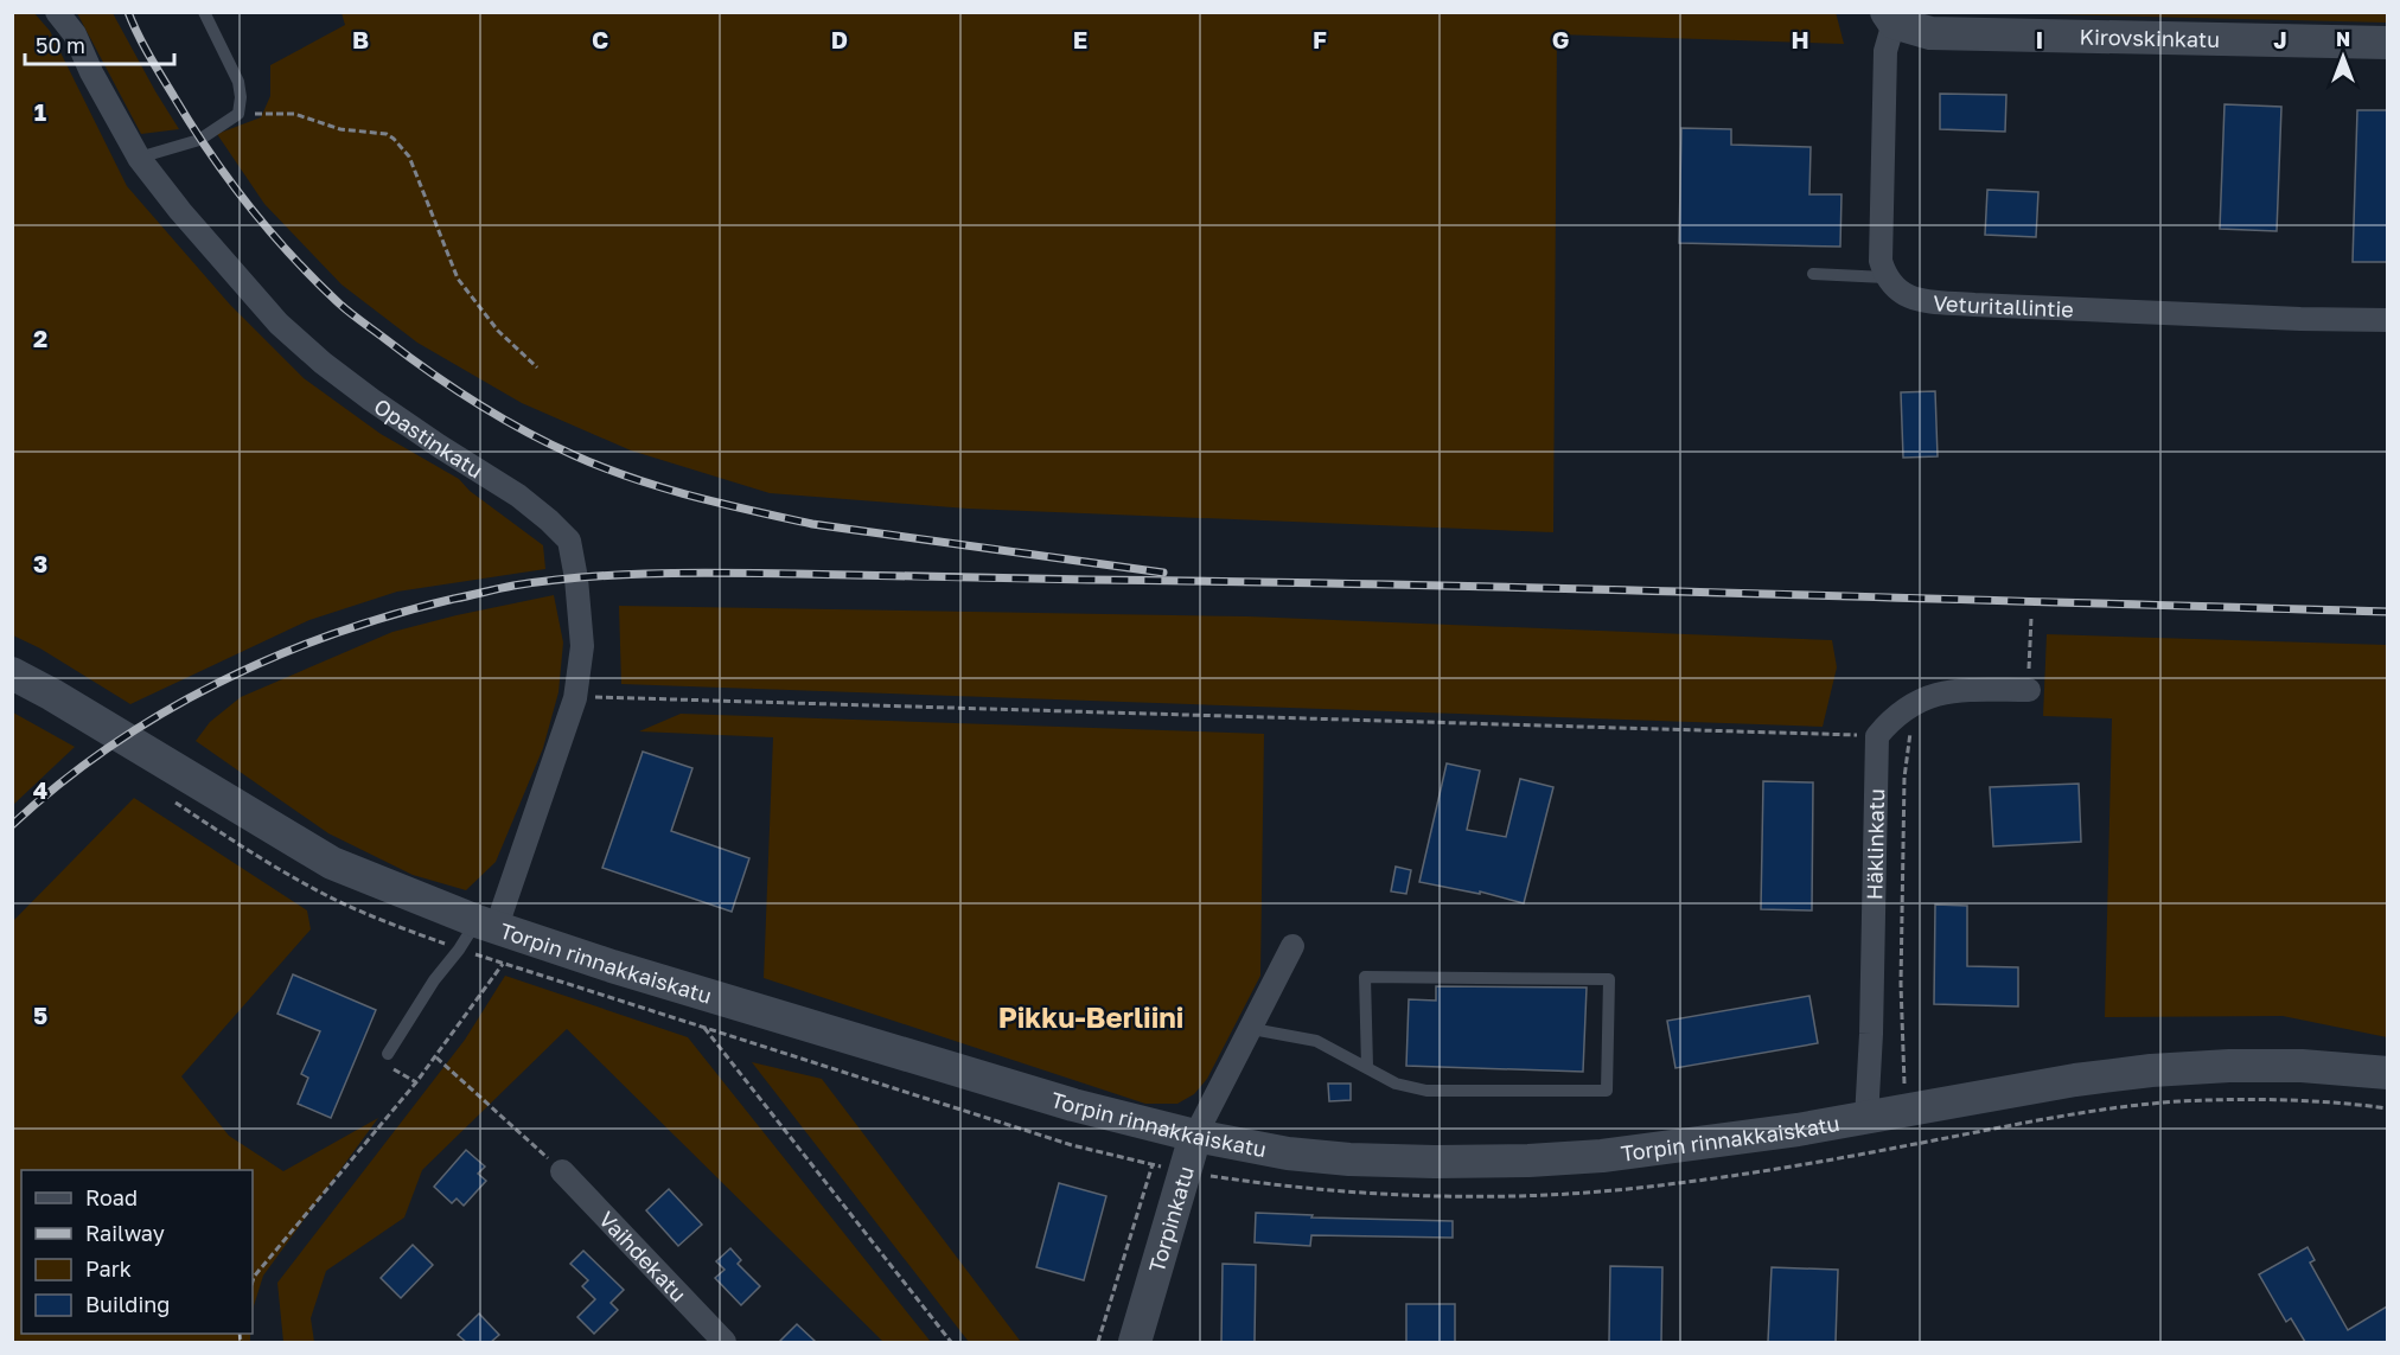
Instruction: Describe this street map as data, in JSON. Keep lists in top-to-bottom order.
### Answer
{
  "streets": {
    "main road": ["Kirovskinkatu", "Torpin rinnakkaiskatu", "Torpinkatu"],
    "street": [
      "Veturitallintie",
      "Opastinkatu",
      "Häklinkatu",
      "Vaihdekatu"
    ]
  },
  "crossings": [
    ["Opastinkatu", "Torpin rinnakkaiskatu"],
    ["Häklinkatu", "Torpin rinnakkaiskatu"],
    ["Torpin rinnakkaiskatu", "Torpinkatu"]
  ],
  "districts": ["Pikku-Berliini"],
  "legend": [
    "Road",
    "Railway",
    "Park",
    "Building"
  ],
  "scale_bar": "50 m",
  "north": "top",
  "grid": {
    "columns": [
      "B",
      "C",
      "D",
      "E",
      "F",
      "G",
      "H",
      "I",
      "J"
    ],
    "rows": [
      "1",
      "2",
      "3",
      "4",
      "5"
    ]
  }
}
